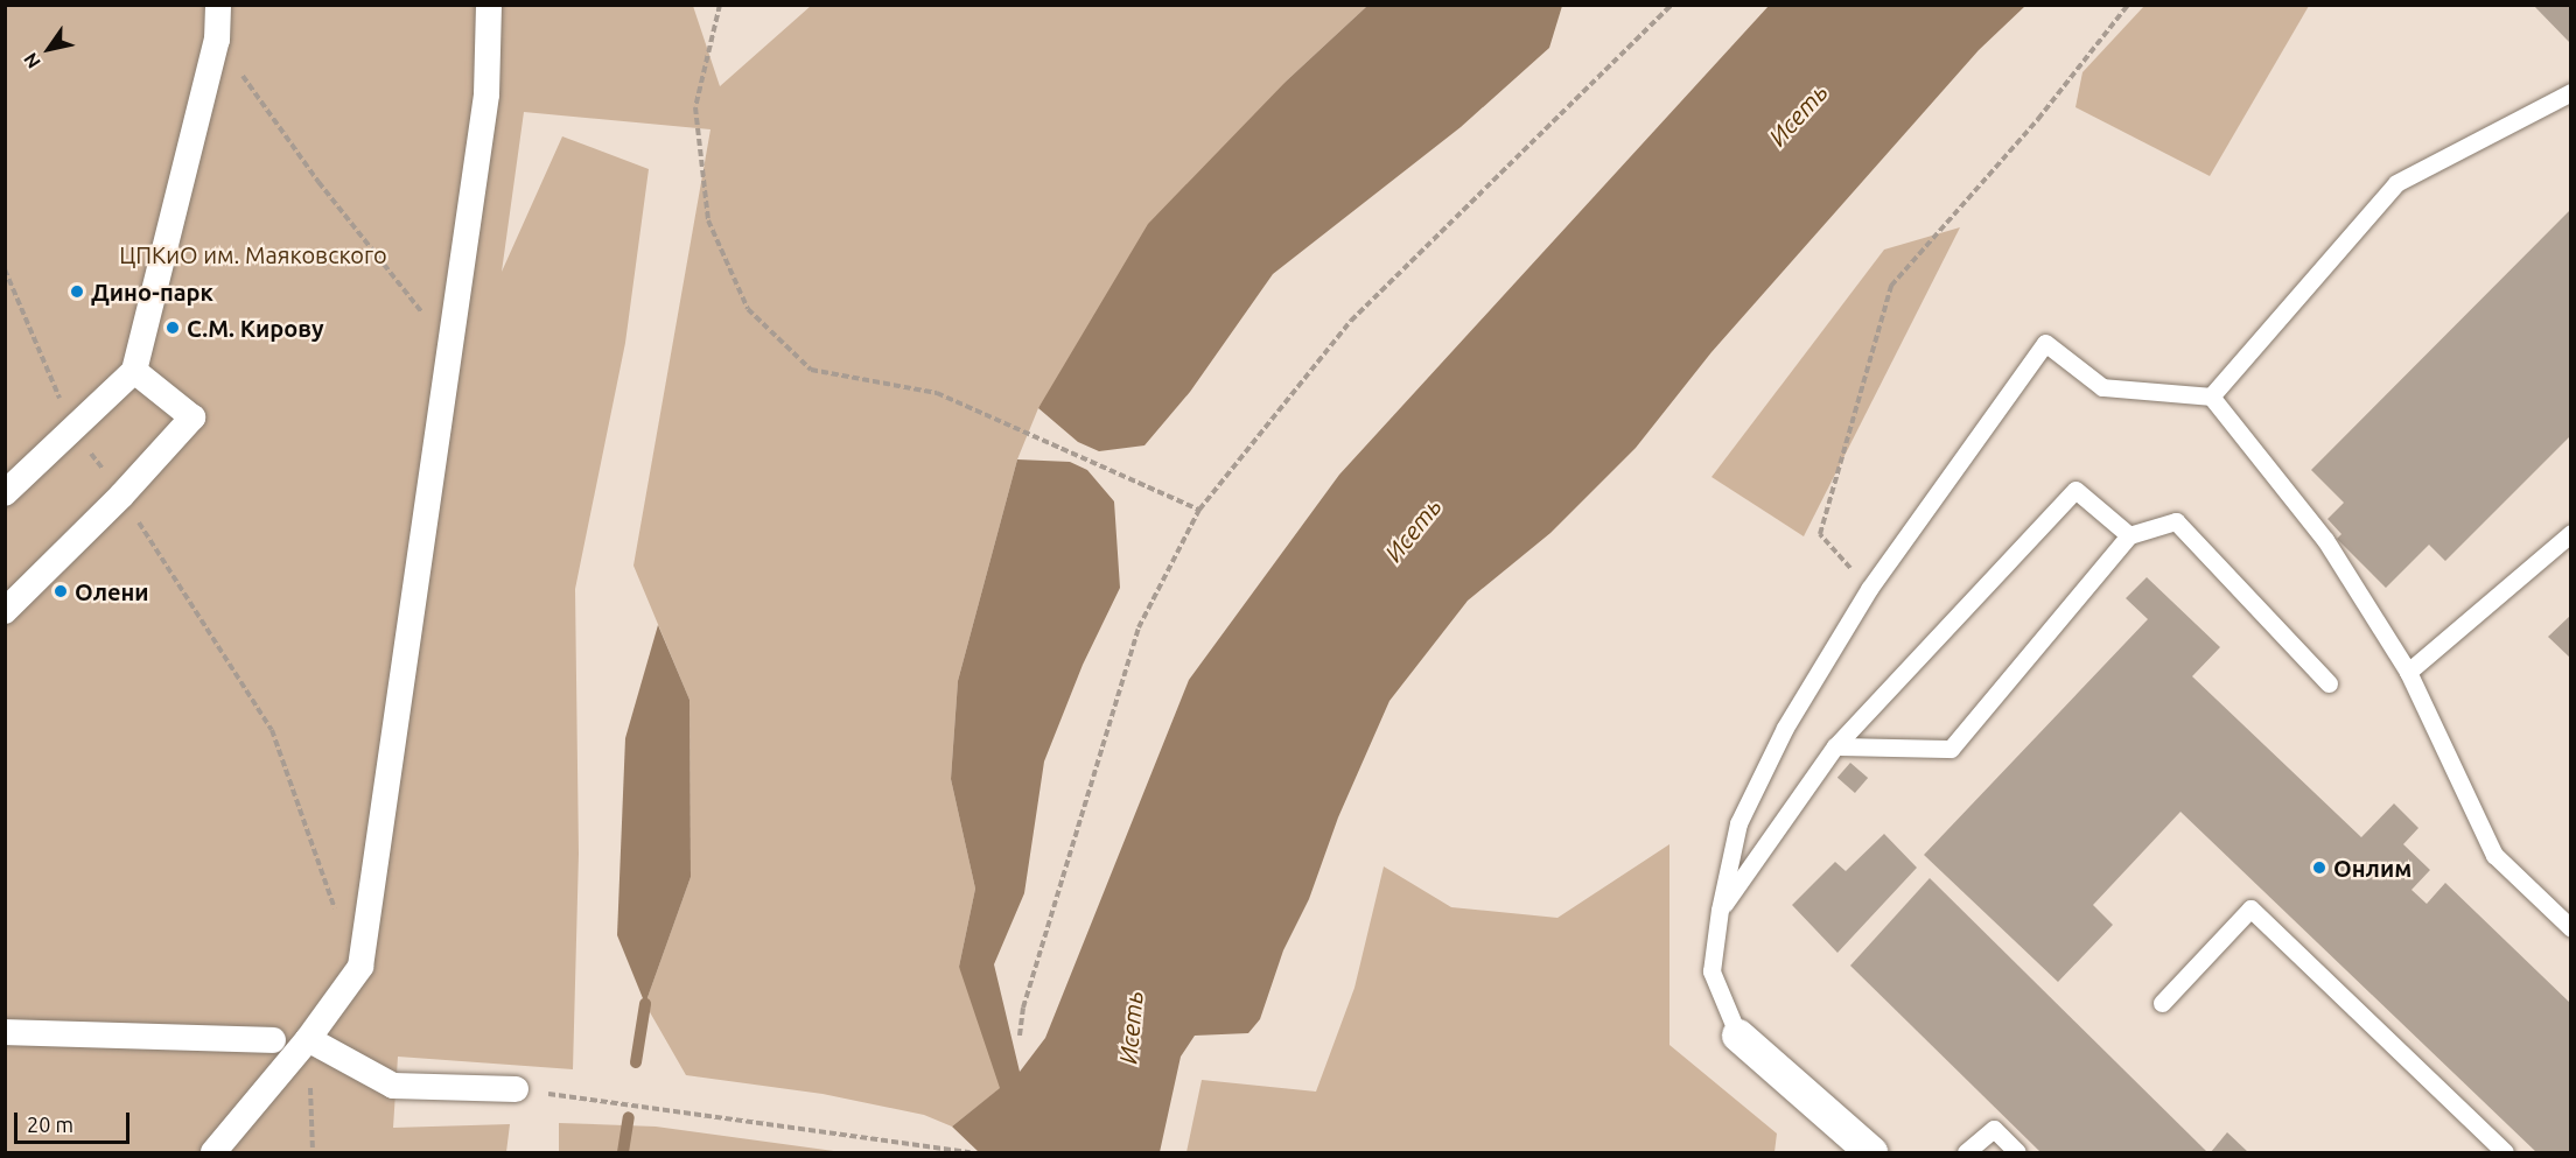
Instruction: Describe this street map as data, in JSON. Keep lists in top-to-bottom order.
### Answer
{
  "water": ["Исеть"],
  "parks": ["ЦПКиО им. Маяковского"],
  "places": [
    "Дино-парк",
    "С.М. Кирову",
    "Олени",
    "Онлим"
  ],
  "scale_bar": "20 m",
  "north": "bottom left"
}
